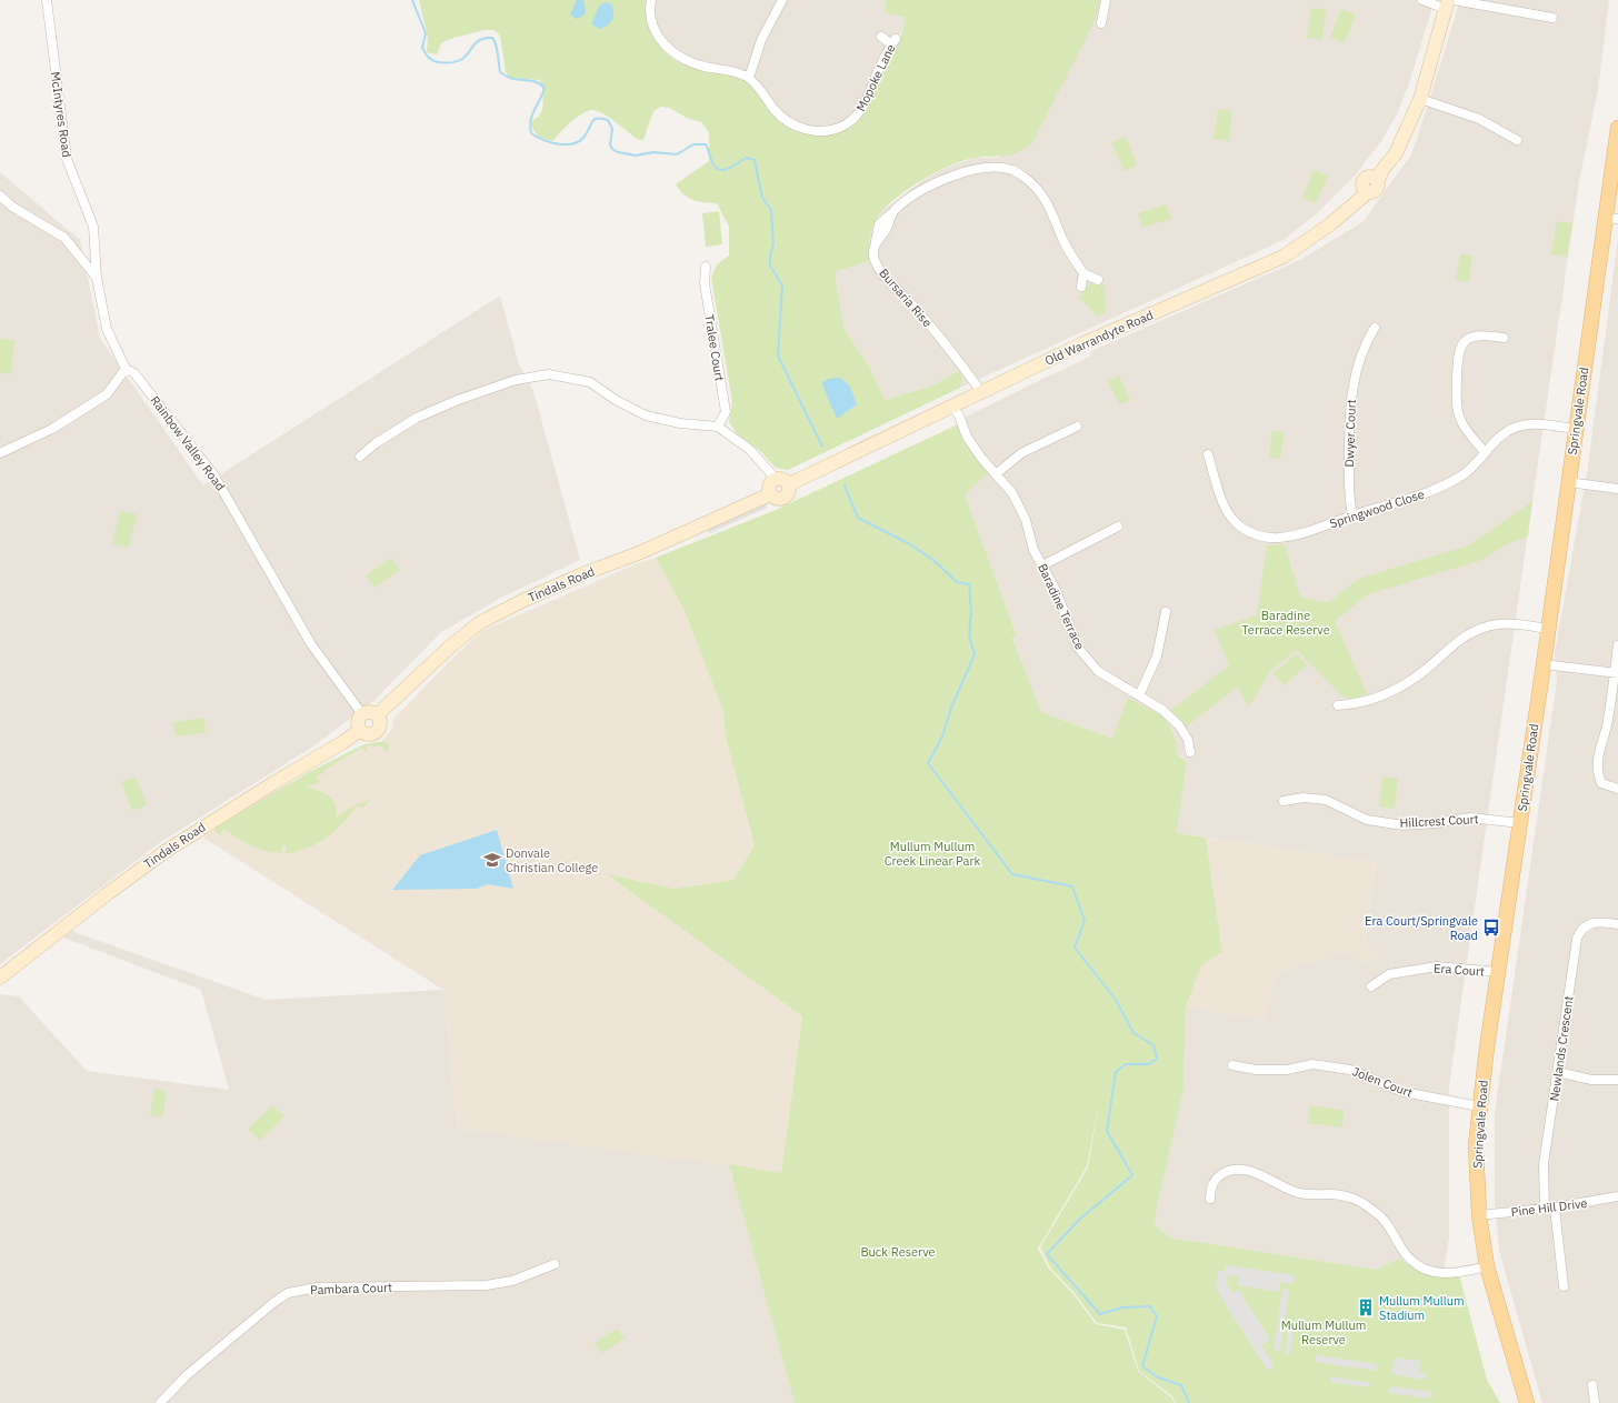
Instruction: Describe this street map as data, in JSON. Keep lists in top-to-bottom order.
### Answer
{
  "streets": {
    "main road": ["Old Warrandyte Road", "Springvale Road", "Tindals Road"],
    "street": [
      "Mopoke Lane",
      "McIntyres Road",
      "Bursaria Rise",
      "Tralee Court",
      "Dwyer Court",
      "Rainbow Valley Road",
      "Springwood Close",
      "Baradine Terrace",
      "Hillcrest Court",
      "Era Court",
      "Newlands Crescent",
      "Jolen Court",
      "Pine Hill Drive",
      "Pambara Court"
    ]
  },
  "crossings": [
    ["McIntyres Road", "Rainbow Valley Road"],
    ["Bursaria Rise", "Old Warrandyte Road"],
    ["Old Warrandyte Road", "Tindals Road"],
    ["Old Warrandyte Road", "Baradine Terrace"],
    ["Springvale Road", "Springwood Close"],
    ["Springvale Road", "Hillcrest Court"],
    ["Springvale Road", "Era Court"],
    ["Springvale Road", "Jolen Court"],
    ["Springvale Road", "Pine Hill Drive"],
    ["Dwyer Court", "Springwood Close"],
    ["Rainbow Valley Road", "Tindals Road"],
    ["Newlands Crescent", "Pine Hill Drive"]
  ],
  "parks": [
    "Baradine Terrace Reserve",
    "Mullum Mullum Creek Linear Park",
    "Buck Reserve",
    "Mullum Mullum Reserve"
  ],
  "places": {
    "school or university": ["Donvale Christian College"],
    "bus stop": ["Era Court/Springvale Road"],
    "building": ["Mullum Mullum Stadium"]
  }
}
